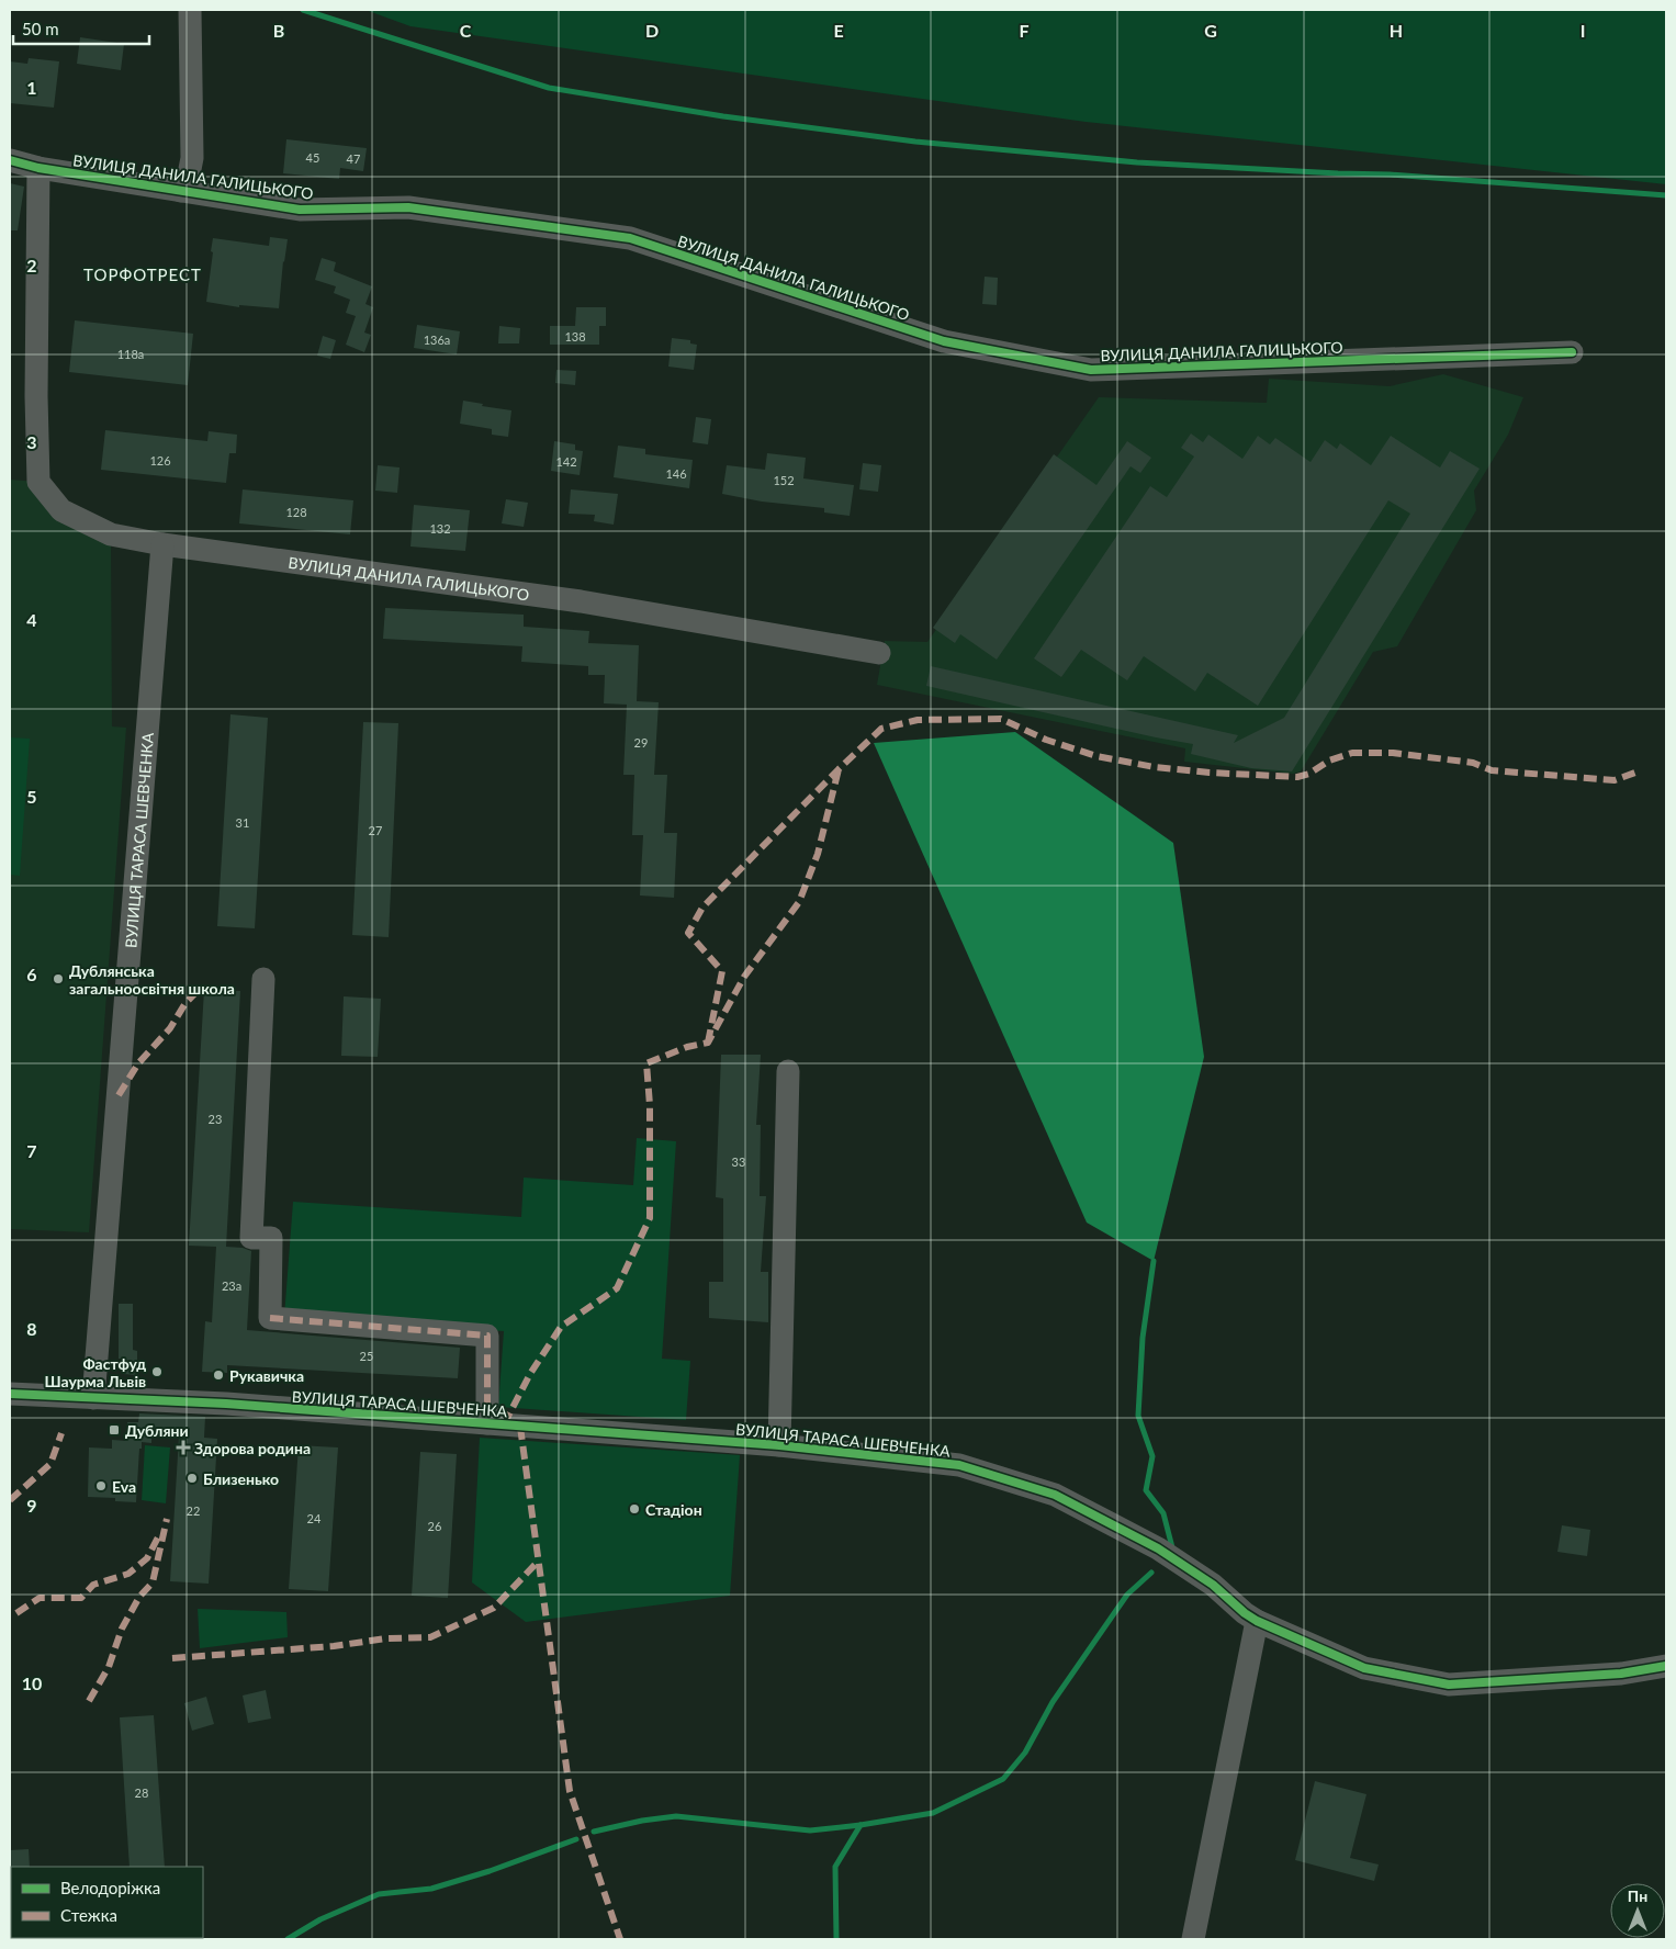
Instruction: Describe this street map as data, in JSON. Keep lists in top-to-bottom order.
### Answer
{
  "streets": {
    "street": ["ВУЛИЦЯ ДАНИЛА ГАЛИЦЬКОГО", "ВУЛИЦЯ ТАРАСА ШЕВЧЕНКА"]
  },
  "crossings": [
    ["ВУЛИЦЯ ДАНИЛА ГАЛИЦЬКОГО", "ВУЛИЦЯ ТАРАСА ШЕВЧЕНКА"]
  ],
  "districts": ["ТОРФОТРЕСТ"],
  "places": {
    "other": [
      "Дублянська загальноосвітня школа",
      "Фастфуд Шаурма Львів",
      "Рукавичка",
      "Близенько",
      "Eva",
      "Стадіон"
    ],
    "transit": ["Дубляни"],
    "health": ["Здорова родина"]
  },
  "house_numbers": [
    "45",
    "47",
    "138",
    "136а",
    "118а",
    "126",
    "142",
    "146",
    "152",
    "128",
    "132",
    "29",
    "31",
    "27",
    "23",
    "33",
    "23а",
    "25",
    "22",
    "24",
    "26",
    "28"
  ],
  "legend": ["Велодоріжка", "Стежка"],
  "scale_bar": "50 m",
  "north": "top",
  "grid": {
    "columns": [
      "B",
      "C",
      "D",
      "E",
      "F",
      "G",
      "H",
      "I"
    ],
    "rows": [
      "1",
      "2",
      "3",
      "4",
      "5",
      "6",
      "7",
      "8",
      "9",
      "10"
    ]
  }
}
